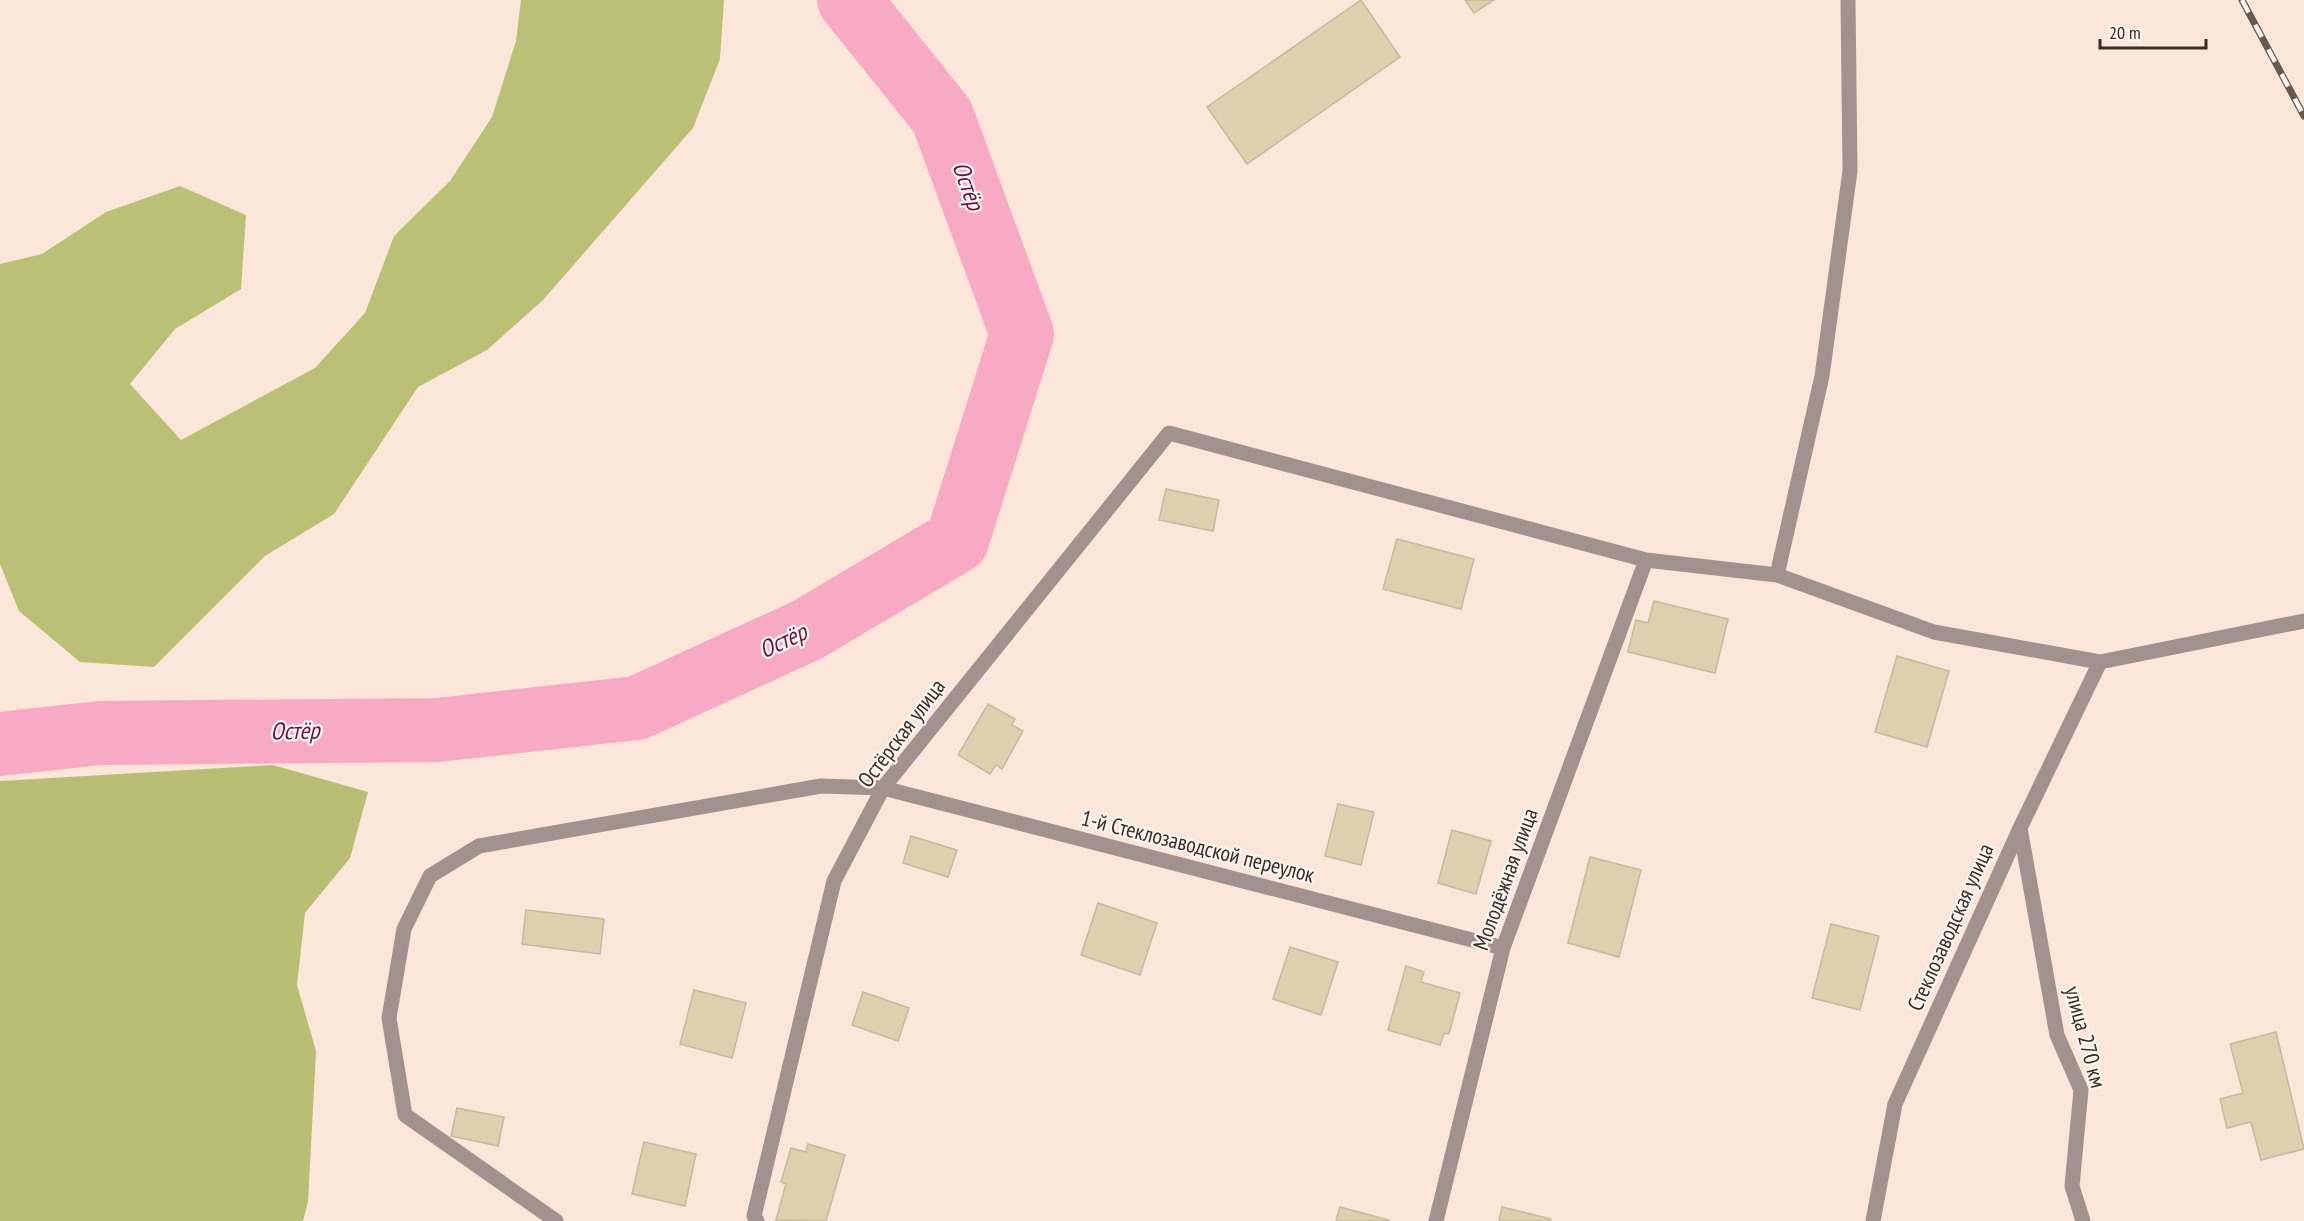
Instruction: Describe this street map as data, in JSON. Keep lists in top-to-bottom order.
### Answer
{
  "streets": {
    "street": [
      "Остёрская улица",
      "1-й Стеклозаводской переулок",
      "Молодёжная улица",
      "Стеклозаводская улица",
      "улица 270 км"
    ]
  },
  "crossings": [
    ["Остёрская улица", "1-й Стеклозаводской переулок"],
    ["Остёрская улица", "Молодёжная улица"],
    ["1-й Стеклозаводской переулок", "Молодёжная улица"],
    ["Стеклозаводская улица", "улица 270 км"]
  ],
  "water": ["Остёр"],
  "scale_bar": "20 m"
}
